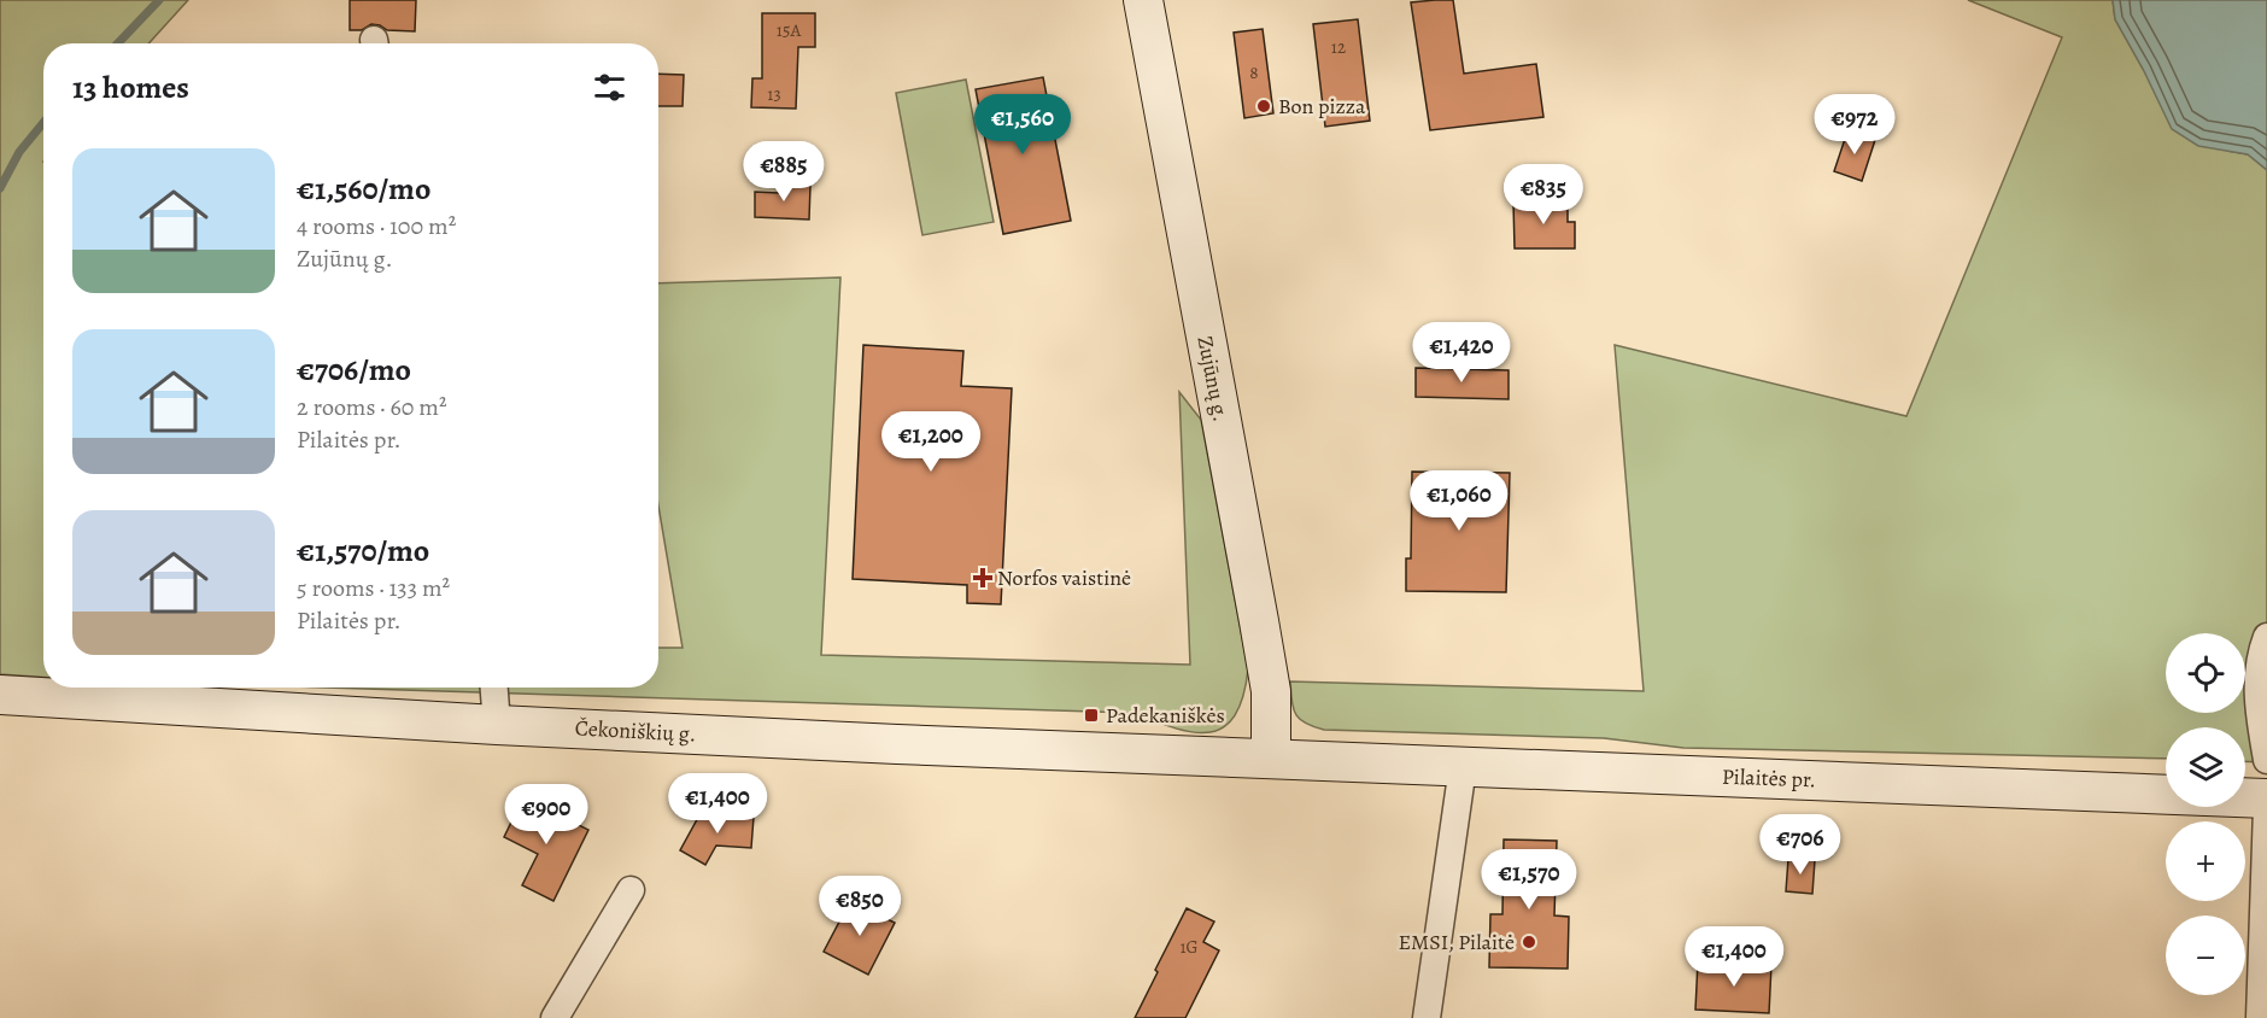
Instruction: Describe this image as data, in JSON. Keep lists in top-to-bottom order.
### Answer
{
  "streets": {
    "main road": ["Zujūnų g.", "Čekoniškių g.", "Pilaitės pr."]
  },
  "crossings": [
    ["Zujūnų g.", "Čekoniškių g."],
    ["Zujūnų g.", "Pilaitės pr."],
    ["Čekoniškių g.", "Pilaitės pr."]
  ],
  "places": {
    "other": ["Bon pizza", "EMSI, Pilaitė"],
    "health": ["Norfos vaistinė"],
    "transit": ["Padekaniškės"]
  },
  "house_numbers": [
    "15A",
    "12",
    "8",
    "13",
    "1G"
  ],
  "page": {
    "heading": "13 homes",
    "price": [
      "€1,560",
      "€972",
      "€885",
      "€835",
      "€1,420",
      "€1,200",
      "€1,060",
      "€1,400",
      "€900",
      "€706",
      "€1,570",
      "€850",
      "€1,400"
    ],
    "list": [
      {
        "name": "€1,560/mo",
        "note": "4 rooms · 100 m² · Zujūnų g."
      },
      {
        "name": "€706/mo",
        "note": "2 rooms · 60 m² · Pilaitės pr."
      },
      {
        "name": "€1,570/mo",
        "note": "5 rooms · 133 m² · Pilaitės pr."
      }
    ],
    "map_buttons": ["+", "−"]
  }
}
